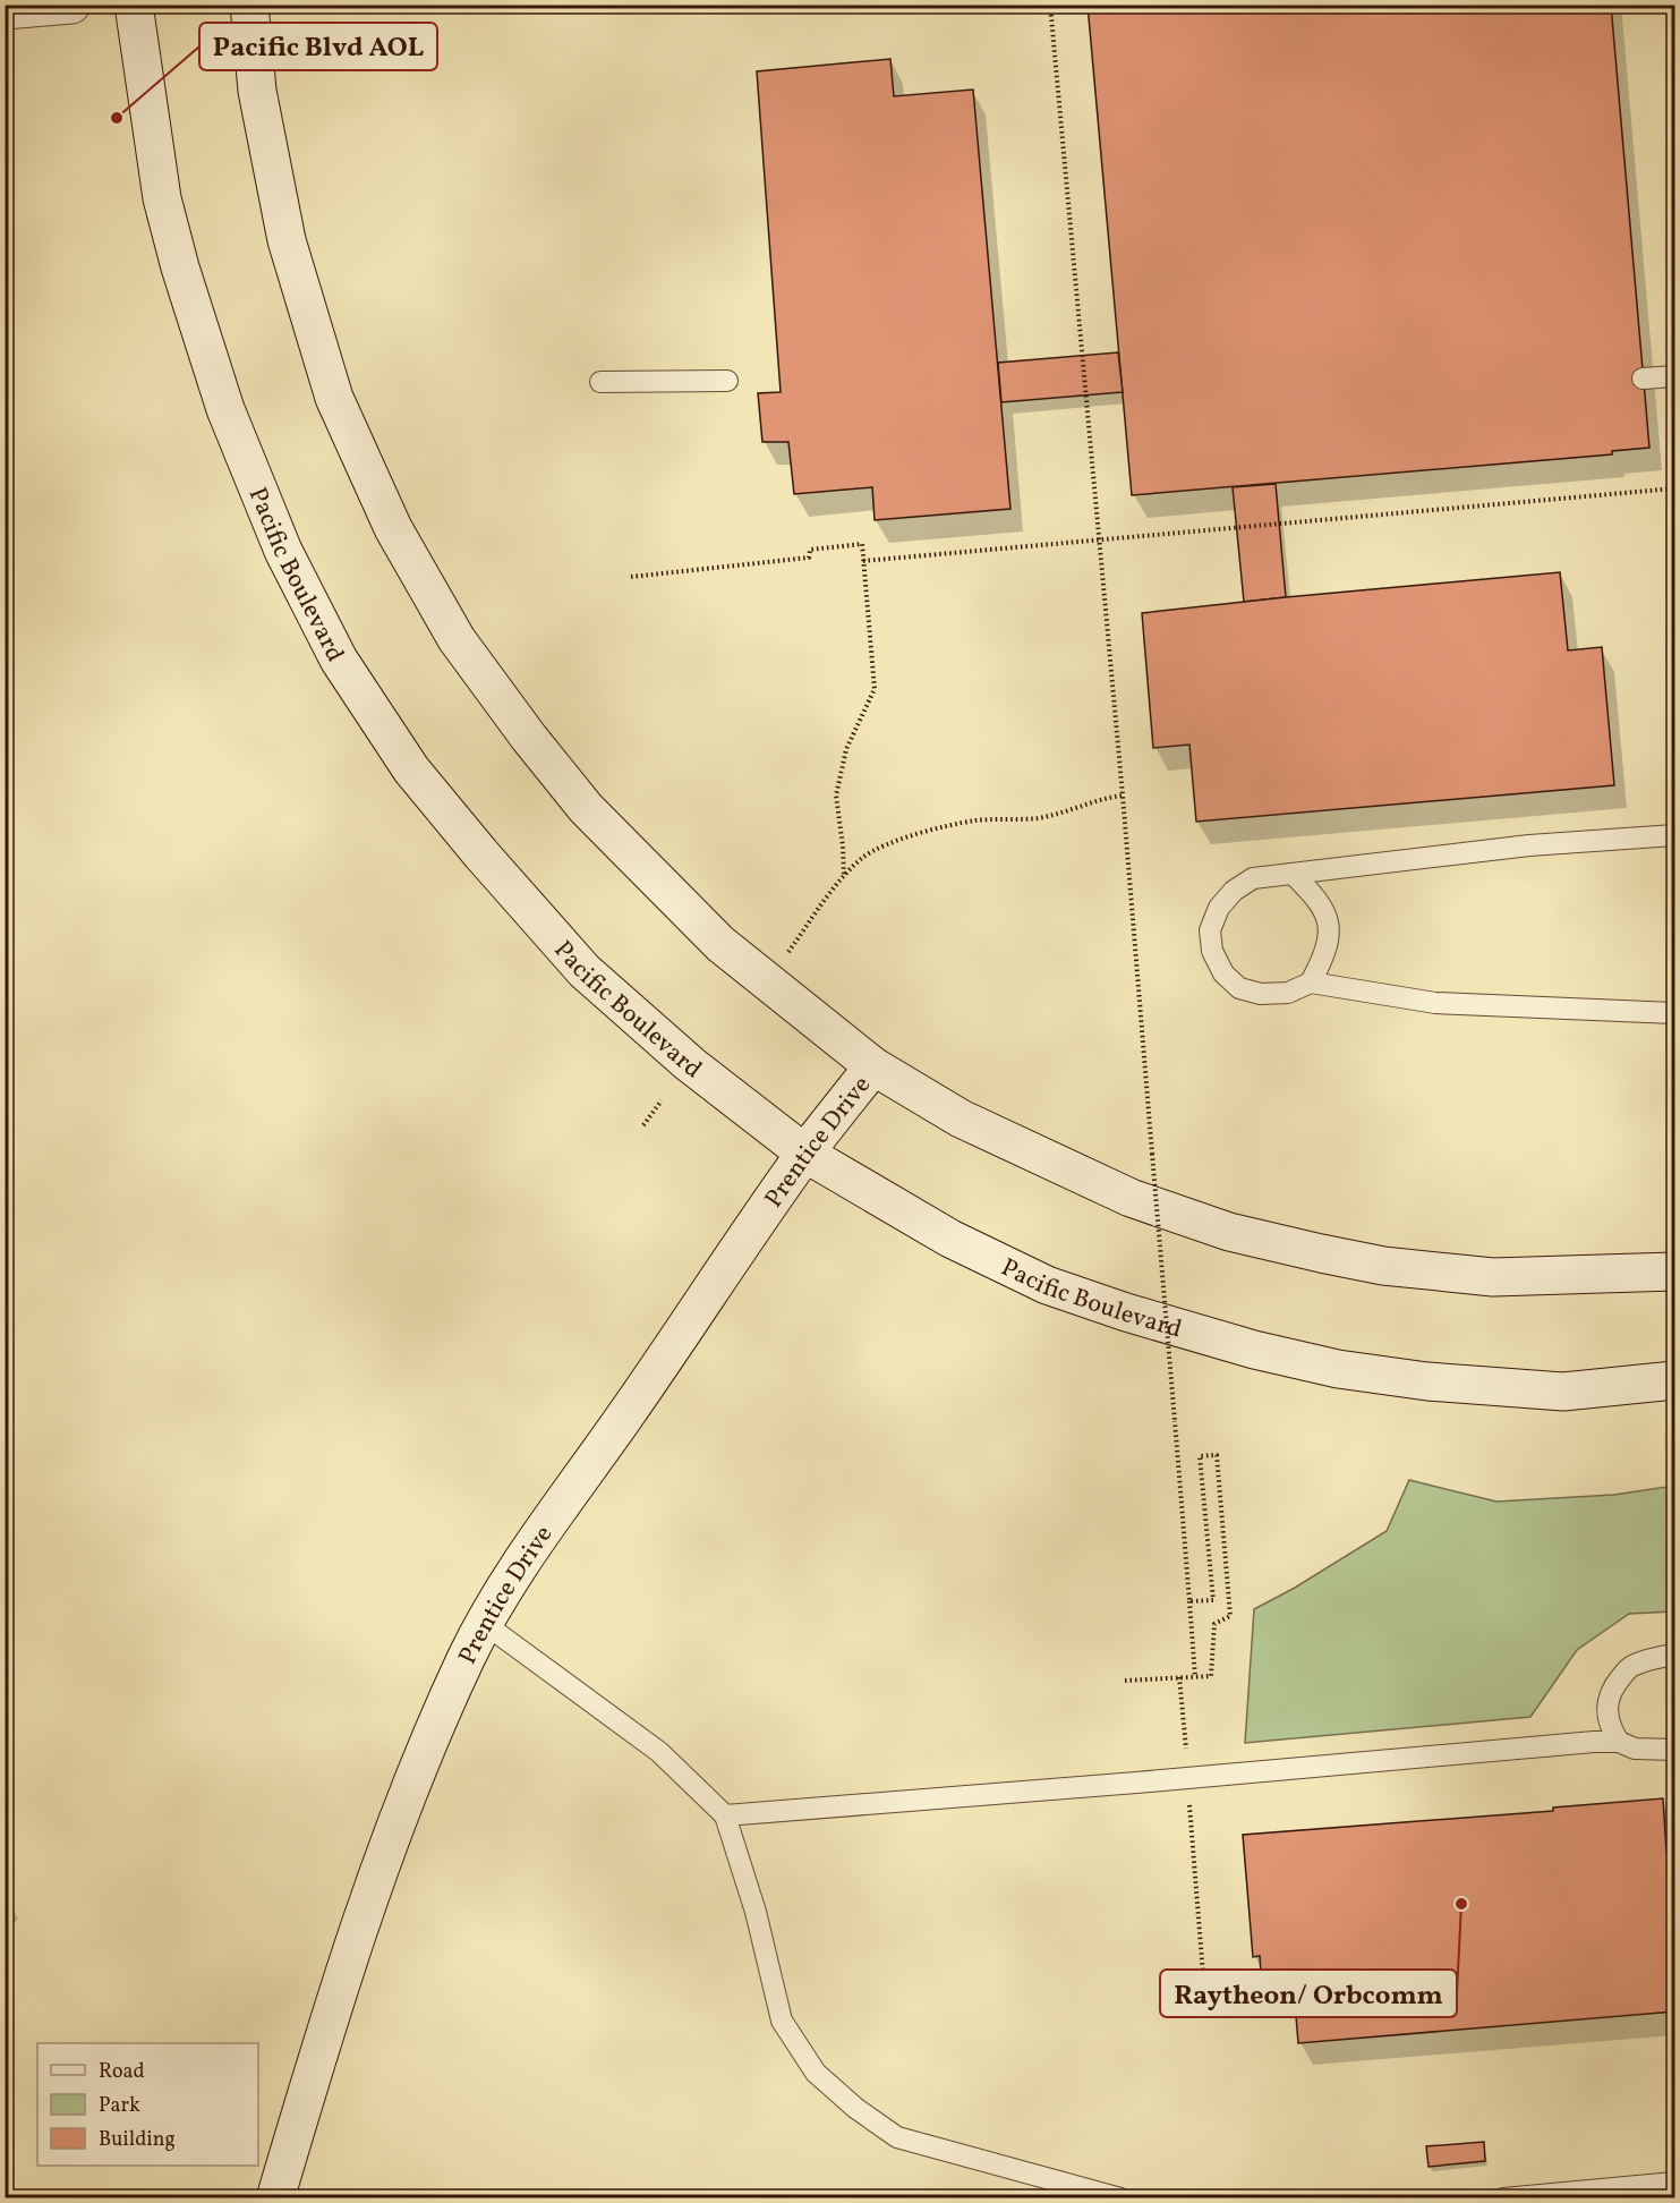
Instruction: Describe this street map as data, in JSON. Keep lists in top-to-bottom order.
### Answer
{
  "streets": {
    "main road": ["Pacific Boulevard", "Prentice Drive"]
  },
  "crossings": [
    ["Pacific Boulevard", "Prentice Drive"]
  ],
  "places": ["Pacific Blvd AOL", "Raytheon/ Orbcomm"],
  "legend": ["Road", "Park", "Building"]
}
